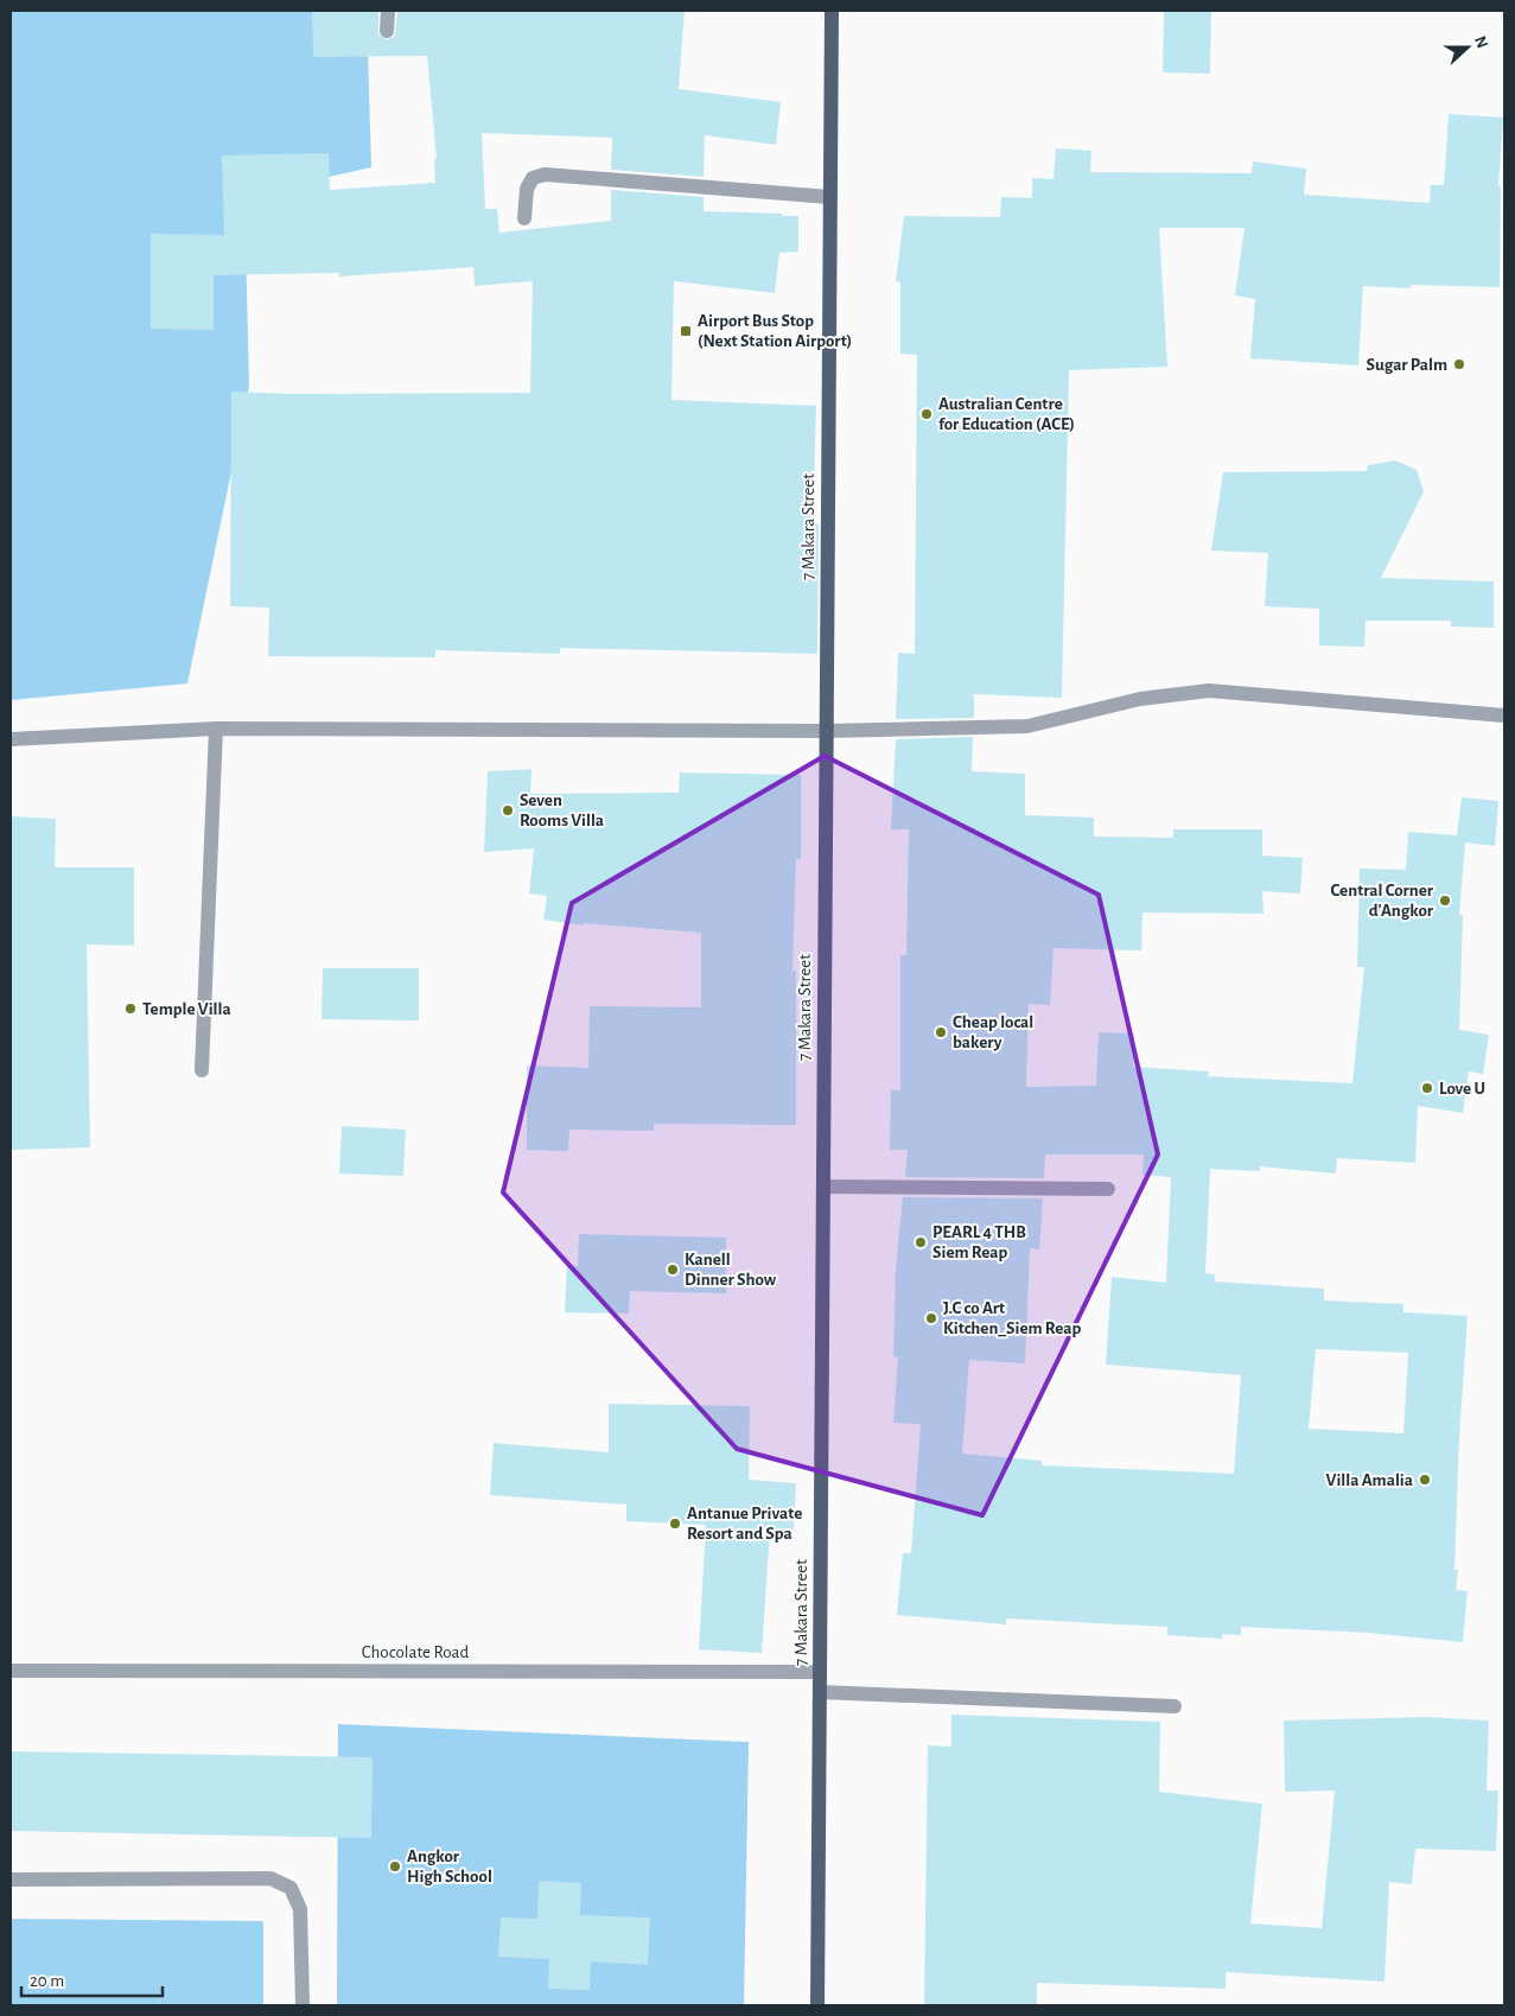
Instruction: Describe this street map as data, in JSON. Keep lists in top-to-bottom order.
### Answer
{
  "streets": {
    "main road": ["7 Makara Street"],
    "street": ["Chocolate Road"]
  },
  "crossings": [
    ["7 Makara Street", "Chocolate Road"]
  ],
  "places": {
    "transit": ["Airport Bus Stop (Next Station Airport)"],
    "other": [
      "Sugar Palm",
      "Australian Centre for Education (ACE)",
      "Seven Rooms Villa",
      "Central Corner d'Angkor",
      "Temple Villa",
      "Cheap local bakery",
      "Love U",
      "PEARL 4 THB Siem Reap",
      "Kanell Dinner Show",
      "J.C co Art Kitchen_Siem Reap",
      "Villa Amalia",
      "Antanue Private Resort and Spa",
      "Angkor High School"
    ]
  },
  "scale_bar": "20 m",
  "north": "right"
}
